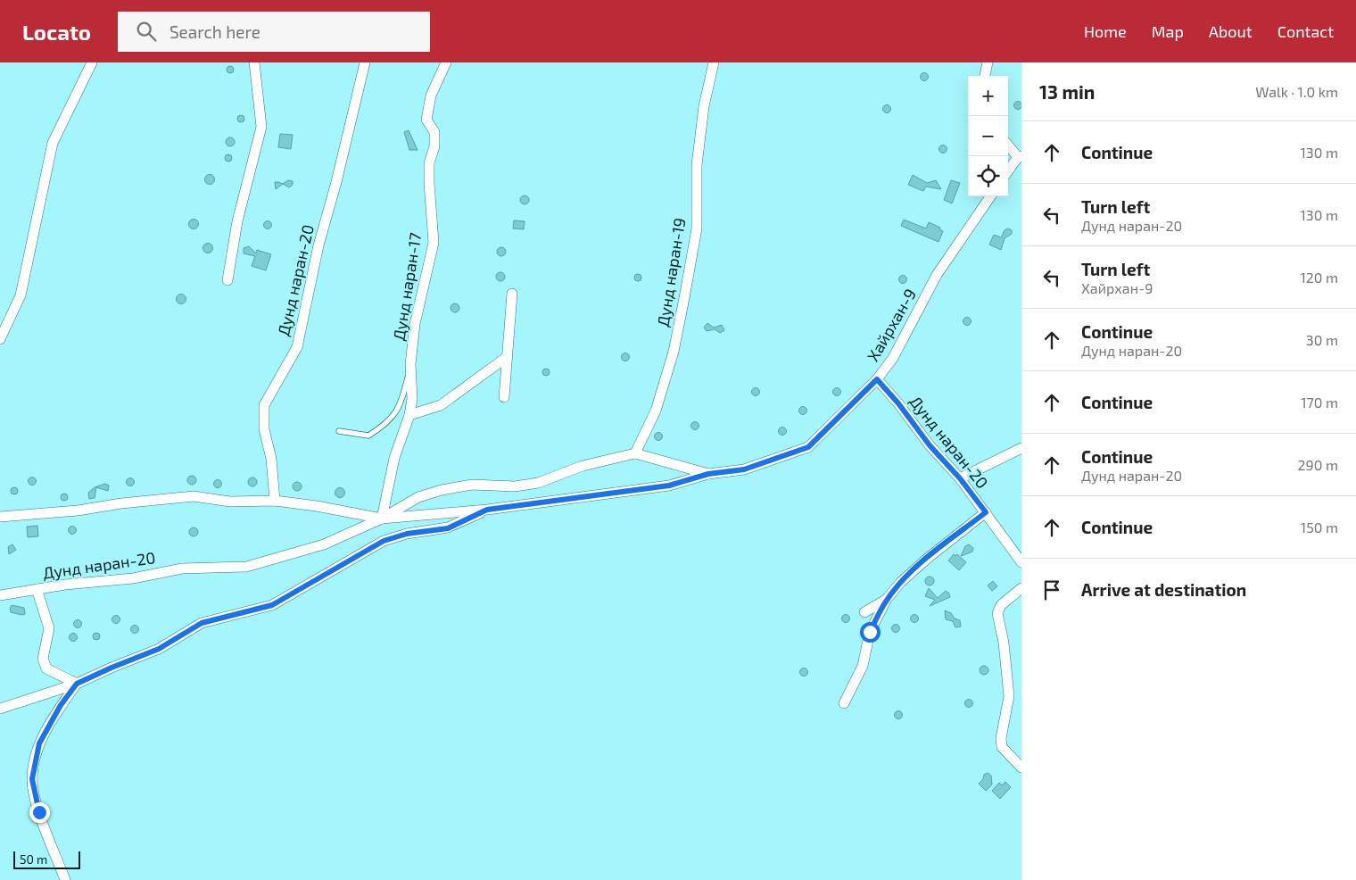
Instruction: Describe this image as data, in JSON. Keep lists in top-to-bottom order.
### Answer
{
  "streets": {
    "street": [
      "Дунд наран-19",
      "Дунд наран-20",
      "Дунд наран-17",
      "Хайрхан-9"
    ]
  },
  "crossings": [
    ["Дунд наран-19", "Дунд наран-20"],
    ["Дунд наран-20", "Дунд наран-17"],
    ["Дунд наран-20", "Хайрхан-9"]
  ],
  "scale_bar": "50 m",
  "page": {
    "header": "Locato",
    "search": "Search here",
    "nav": [
      "Home",
      "Map",
      "About",
      "Contact"
    ],
    "heading": ["13 min", "Walk · 1.0 km"],
    "map_buttons": ["+", "−"],
    "list": [
      ["Continue", "130 m"],
      ["Turn left", "Дунд наран-20", "130 m"],
      ["Turn left", "Хайрхан-9", "120 m"],
      ["Continue", "Дунд наран-20", "30 m"],
      ["Continue", "170 m"],
      ["Continue", "Дунд наран-20", "290 m"],
      ["Continue", "150 m"],
      "Arrive at destination"
    ],
    "scale": "50 m"
  }
}
